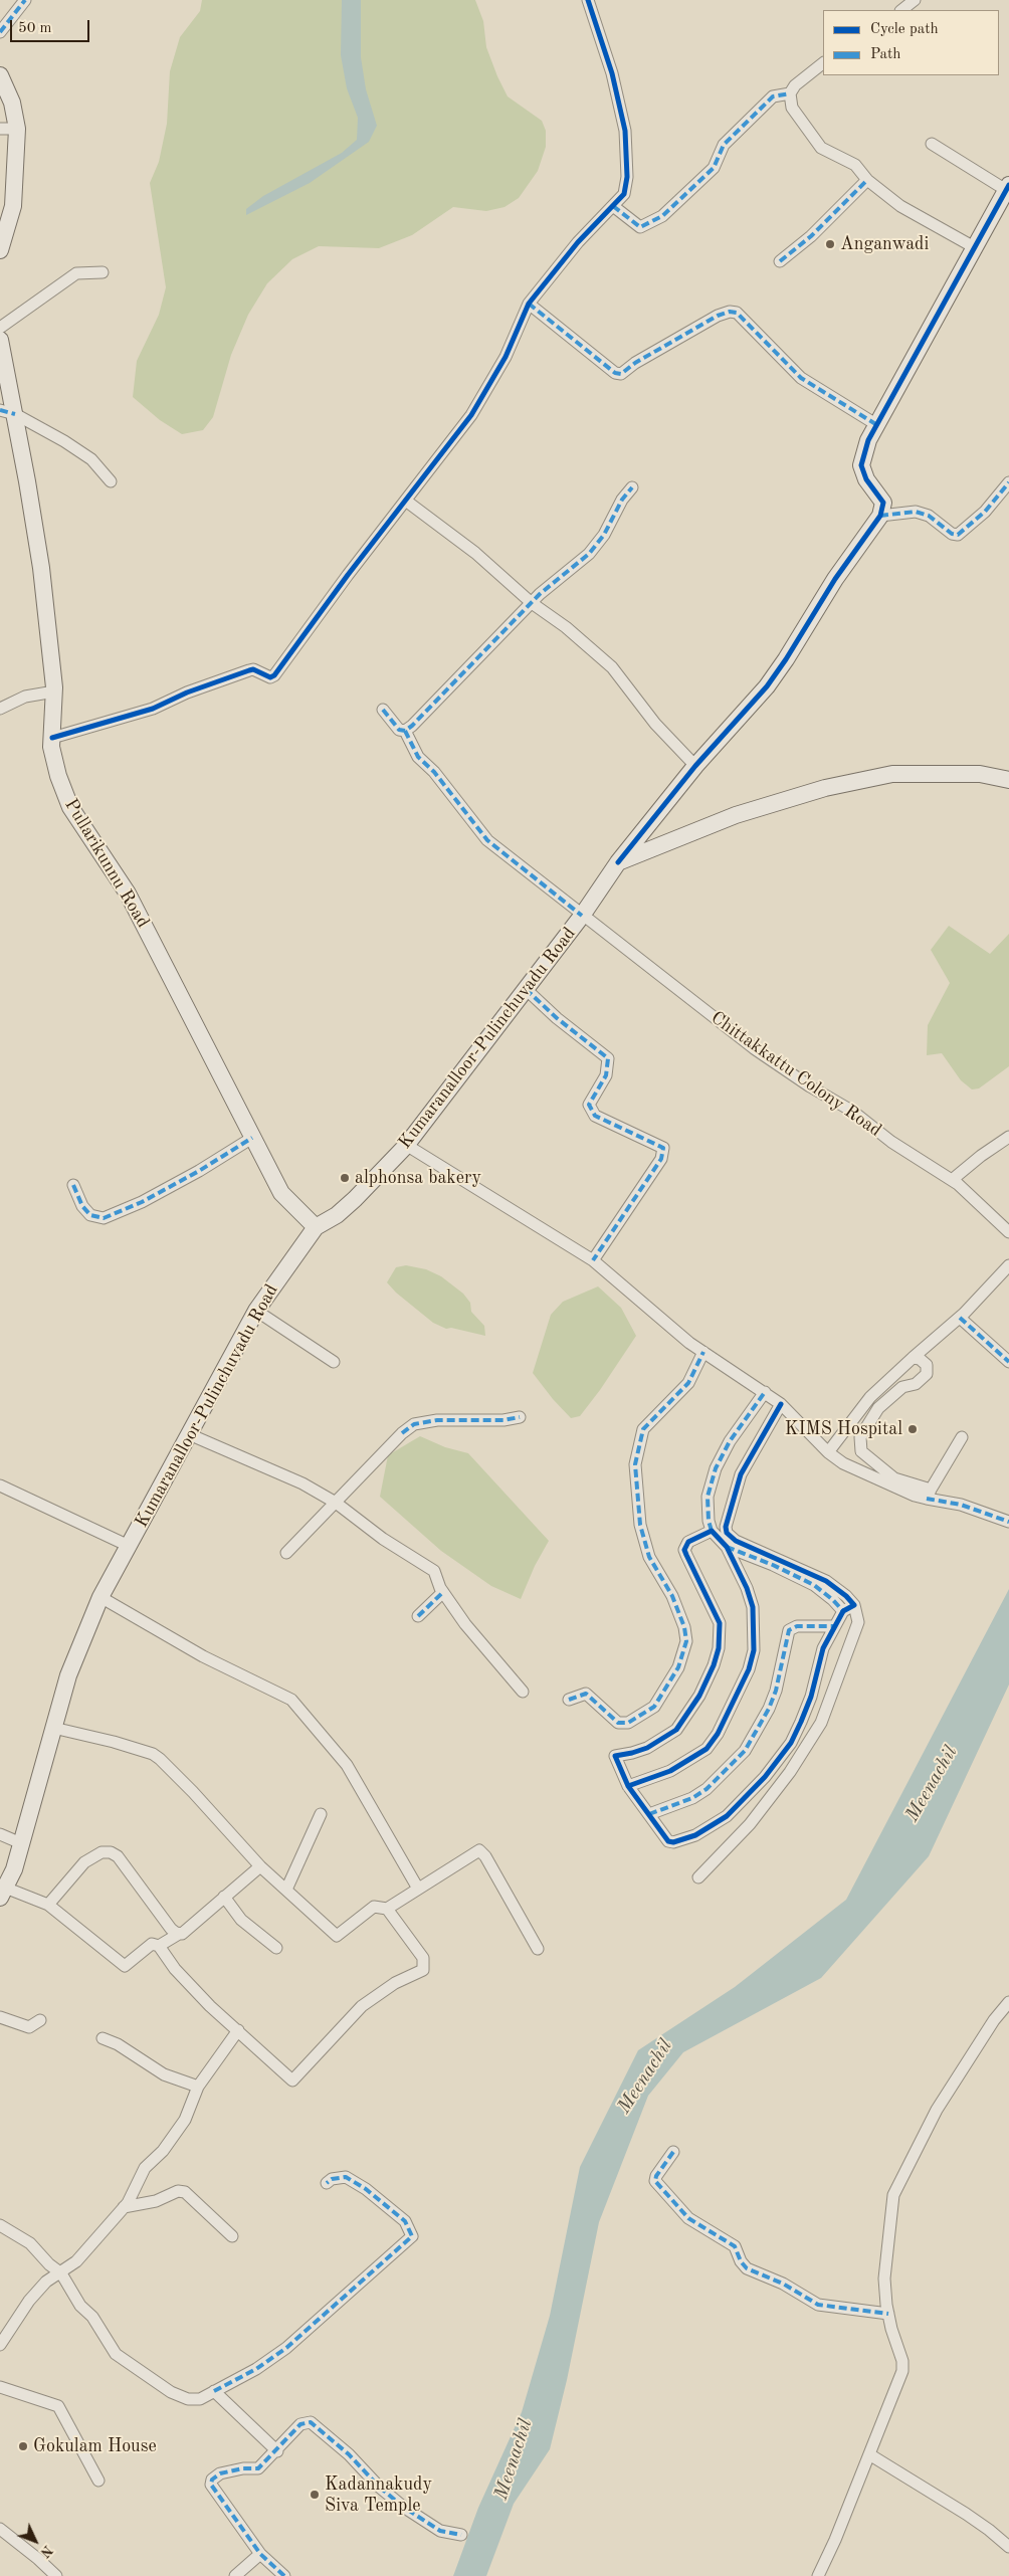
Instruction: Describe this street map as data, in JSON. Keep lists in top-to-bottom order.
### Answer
{
  "streets": {
    "main road": ["Pullarikunnu Road", "Kumaranalloor-Pulinchuvadu Road"],
    "street": ["Chittakkattu Colony Road"]
  },
  "crossings": [
    ["Pullarikunnu Road", "Kumaranalloor-Pulinchuvadu Road"],
    ["Kumaranalloor-Pulinchuvadu Road", "Chittakkattu Colony Road"]
  ],
  "water": ["Meenachil"],
  "places": [
    "Anganwadi",
    "alphonsa bakery",
    "KIMS Hospital",
    "Gokulam House",
    "Kadannakudy Siva Temple"
  ],
  "legend": ["Cycle path", "Path"],
  "scale_bar": "50 m",
  "north": "bottom right"
}
